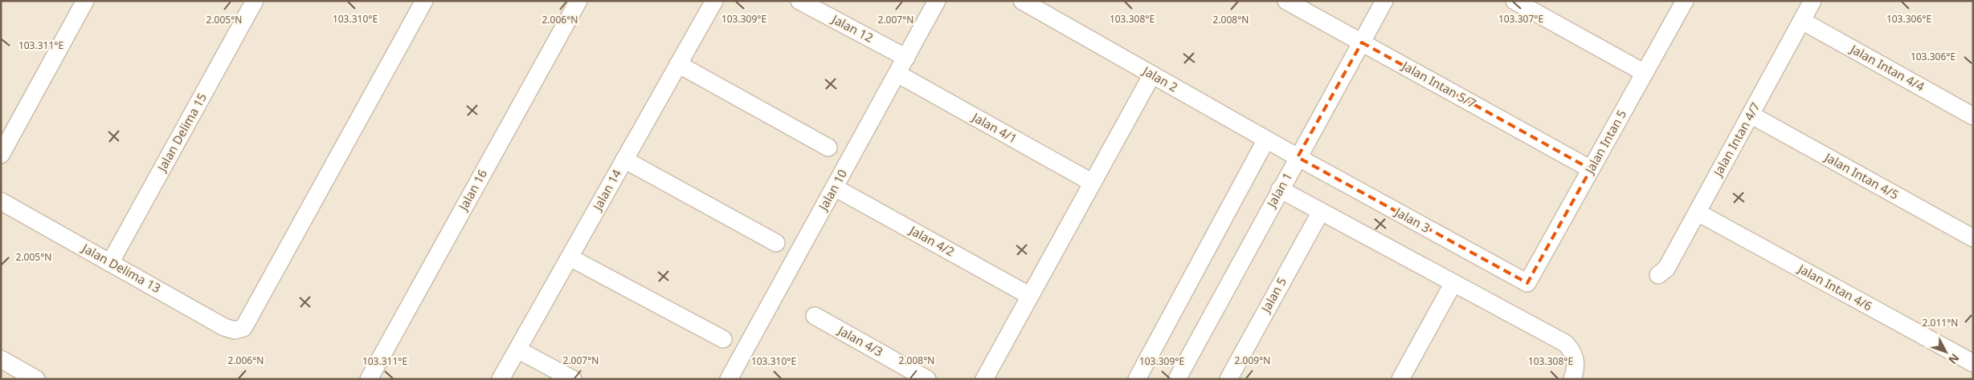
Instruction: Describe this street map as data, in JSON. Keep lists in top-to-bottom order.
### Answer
{
  "streets": {
    "street": [
      "Jalan 12",
      "Jalan Intan 4/4",
      "Jalan 2",
      "Jalan Intan 5/7",
      "Jalan 4/1",
      "Jalan Delima 15",
      "Jalan Intan 4/7",
      "Jalan Intan 5",
      "Jalan Intan 4/5",
      "Jalan 16",
      "Jalan 14",
      "Jalan 10",
      "Jalan 1",
      "Jalan 3",
      "Jalan 4/2",
      "Jalan Delima 13",
      "Jalan Intan 4/6",
      "Jalan 5",
      "Jalan 4/3"
    ]
  },
  "crossings": [
    ["Jalan 12", "Jalan 10"],
    ["Jalan Intan 4/4", "Jalan Intan 4/7"],
    ["Jalan 2", "Jalan 1"],
    ["Jalan 2", "Jalan 3"],
    ["Jalan Intan 5/7", "Jalan Intan 5"],
    ["Jalan Intan 5/7", "Jalan 1"],
    ["Jalan 4/1", "Jalan 10"],
    ["Jalan Delima 15", "Jalan Delima 13"],
    ["Jalan Intan 4/7", "Jalan Intan 4/5"],
    ["Jalan Intan 4/7", "Jalan Intan 4/6"],
    ["Jalan Intan 5", "Jalan 3"],
    ["Jalan 10", "Jalan 4/2"],
    ["Jalan 1", "Jalan 3"]
  ],
  "north": "bottom right",
  "coordinates": [
    "103.310°E",
    "103.309°E",
    "103.308°E",
    "103.307°E",
    "103.306°E",
    "2.005°N",
    "2.006°N",
    "2.007°N",
    "2.008°N",
    "103.311°E",
    "2.011°N",
    "2.009°N"
  ]
}
